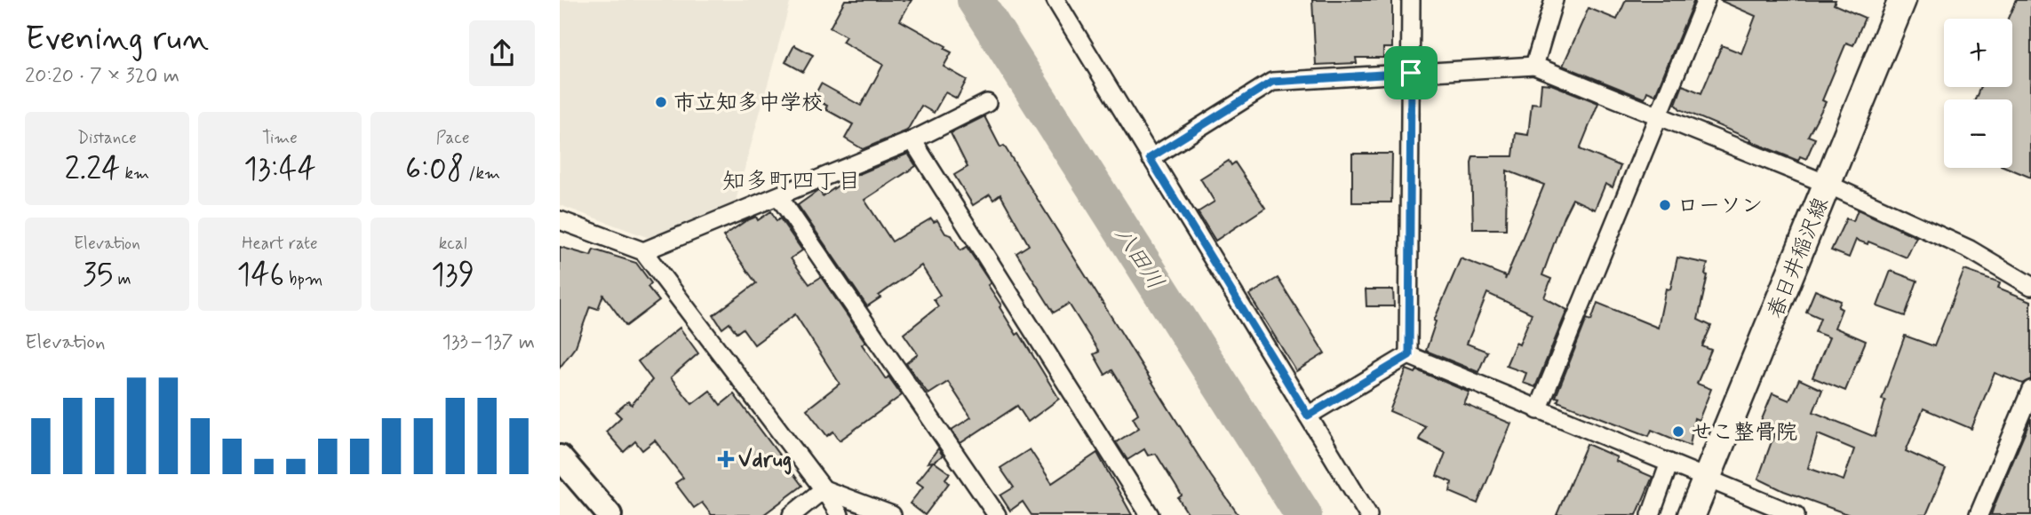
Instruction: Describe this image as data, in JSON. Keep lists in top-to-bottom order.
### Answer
{
  "streets": {
    "main road": ["春日井稲沢線"]
  },
  "districts": ["知多町四丁目"],
  "water": ["八田川"],
  "places": {
    "other": ["市立知多中学校", "ローソン", "せこ整骨院"],
    "health": ["Vdrug"]
  },
  "page": {
    "heading": ["Evening run", "20:20 · 7 × 320 m"],
    "map_buttons": ["+", "−"],
    "stats": [
      ["Distance", "2.24 km"],
      ["Time", "13:44"],
      ["Pace", "6:08 /km"],
      ["Elevation", "35 m"],
      ["Heart rate", "146 bpm"],
      ["kcal", "139"]
    ],
    "chart": ["Elevation", "133–137 m"]
  }
}
